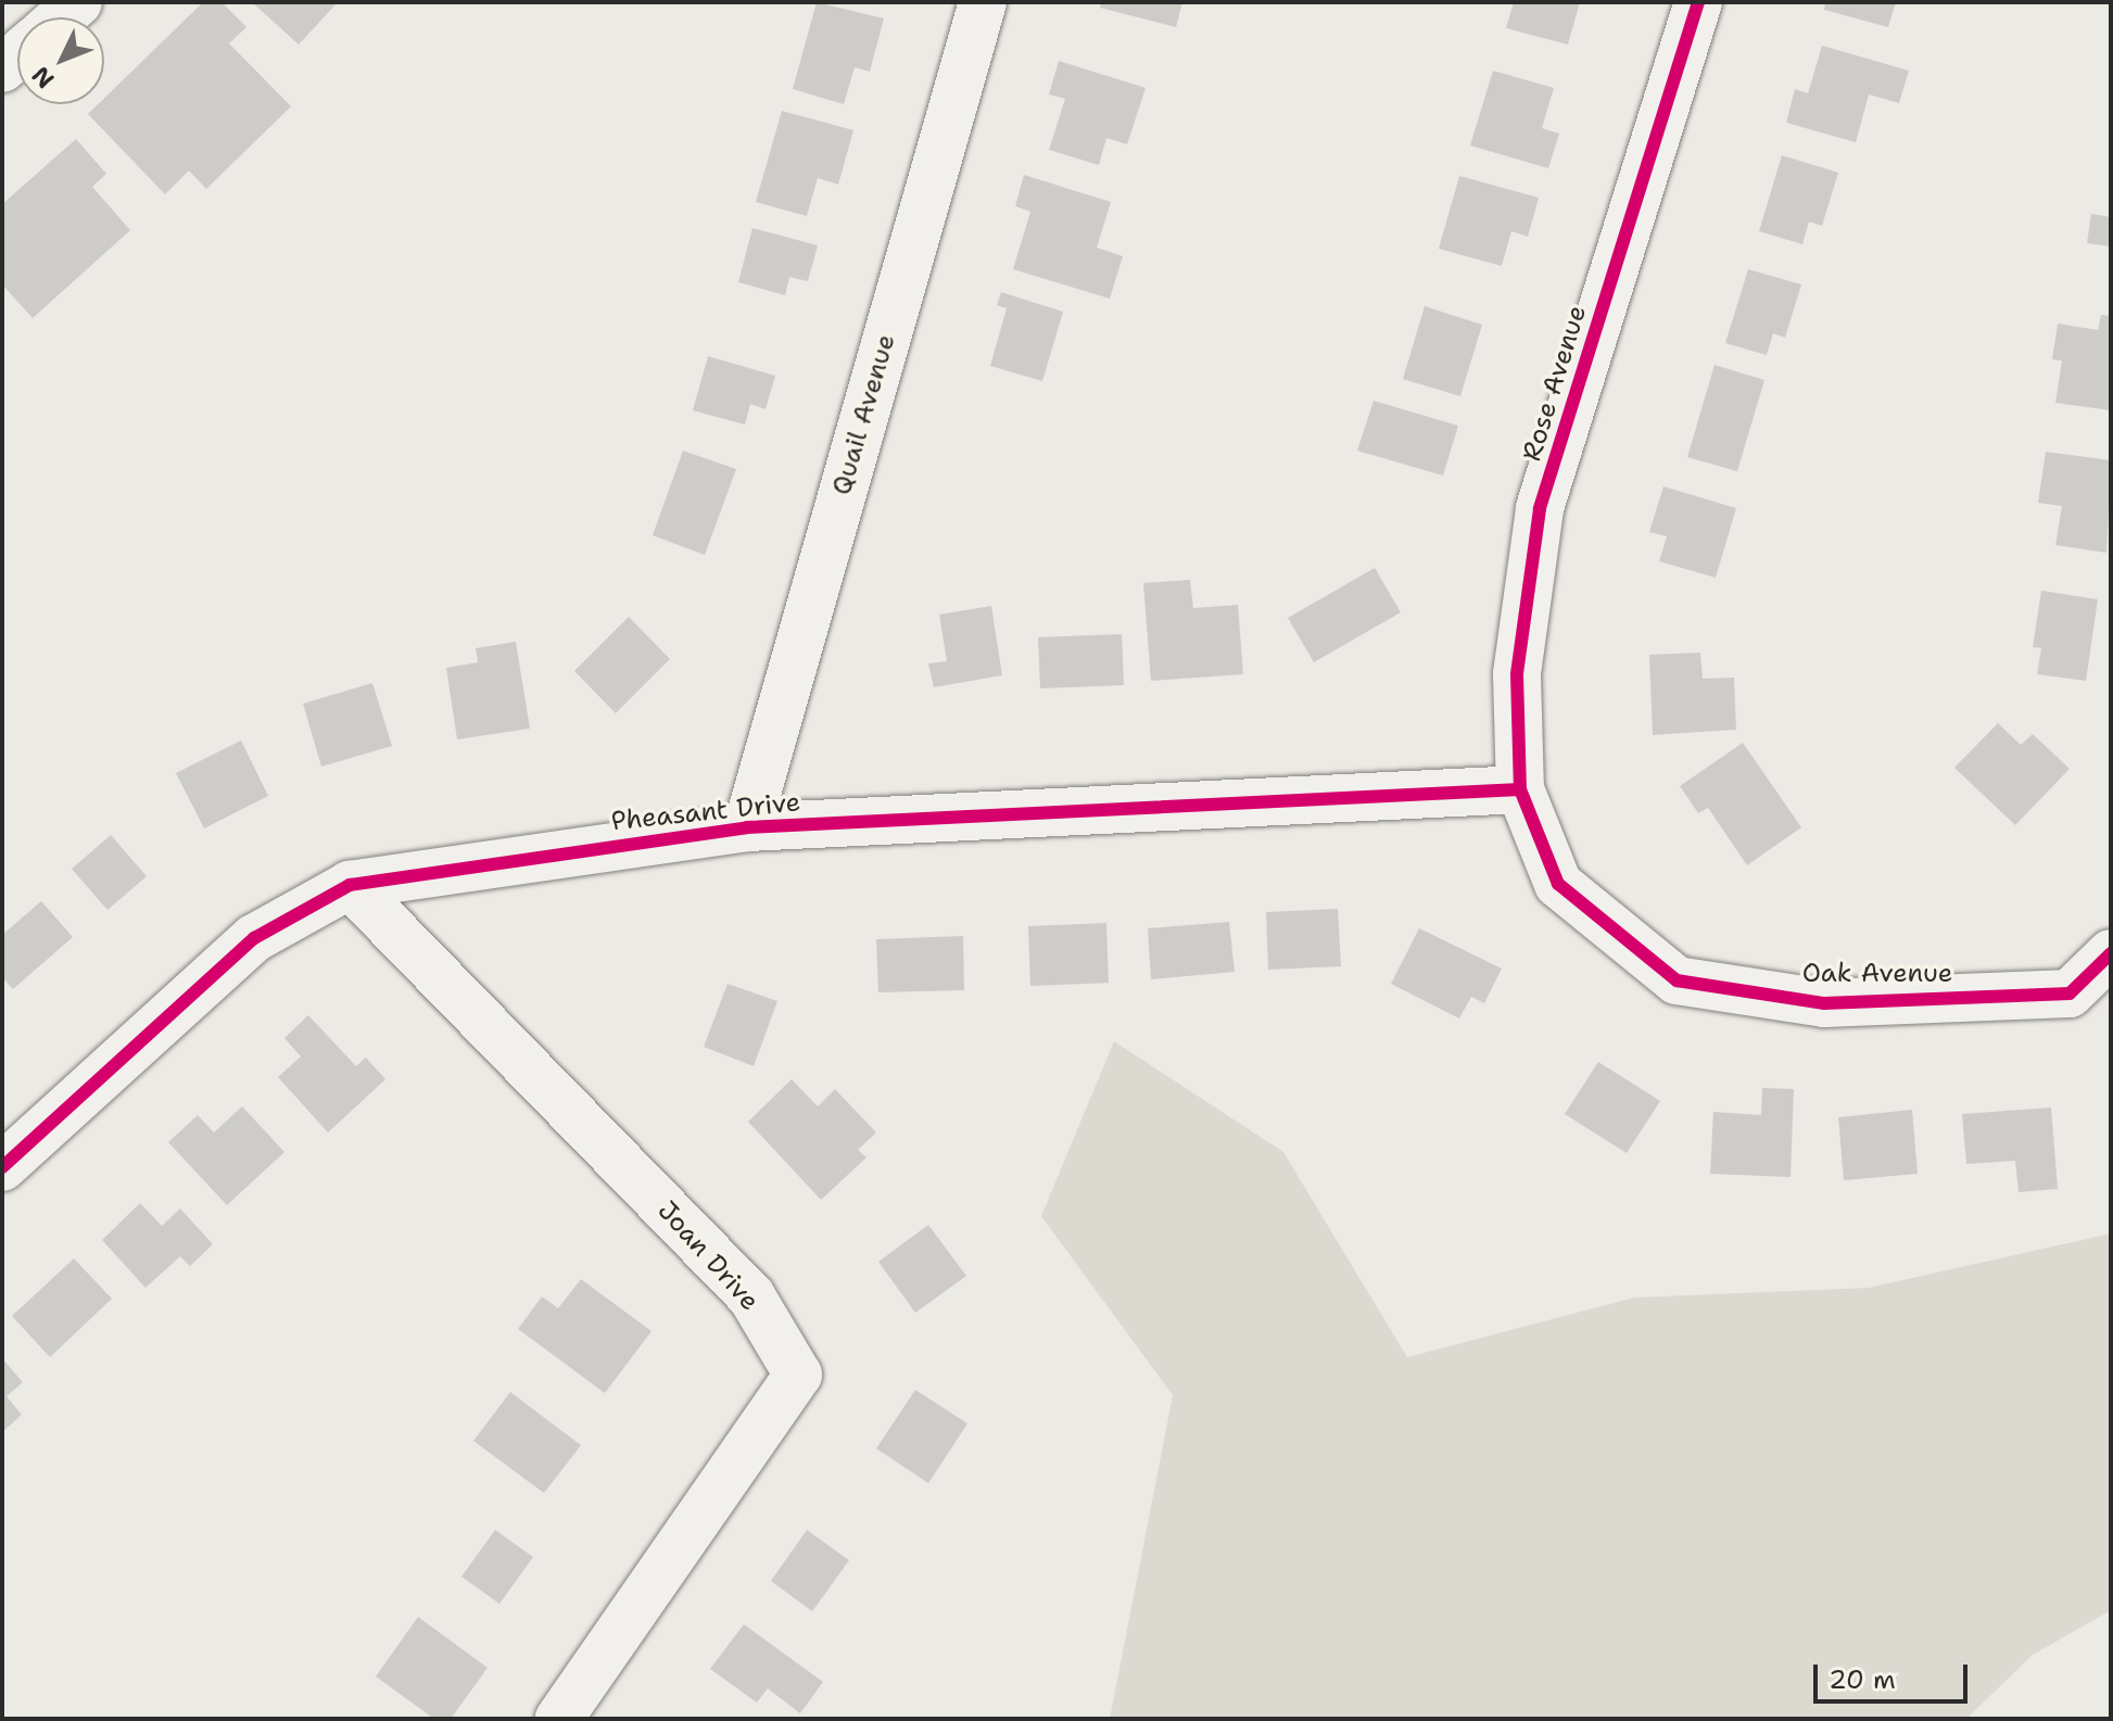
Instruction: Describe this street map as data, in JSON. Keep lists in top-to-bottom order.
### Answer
{
  "streets": {
    "street": [
      "Rose Avenue",
      "Quail Avenue",
      "Pheasant Drive",
      "Oak Avenue",
      "Joan Drive"
    ]
  },
  "crossings": [
    ["Rose Avenue", "Pheasant Drive"],
    ["Rose Avenue", "Oak Avenue"],
    ["Quail Avenue", "Pheasant Drive"],
    ["Pheasant Drive", "Oak Avenue"],
    ["Pheasant Drive", "Joan Drive"]
  ],
  "scale_bar": "20 m",
  "north": "bottom left"
}
